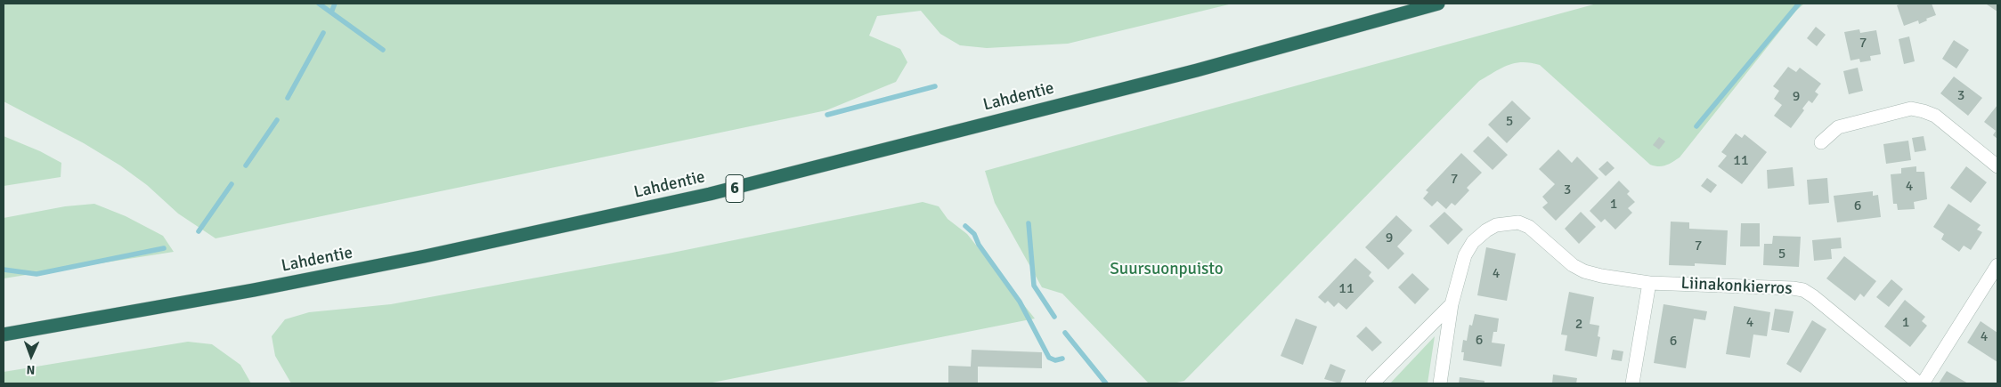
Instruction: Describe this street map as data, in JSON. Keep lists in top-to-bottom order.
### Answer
{
  "streets": {
    "highway": ["Lahdentie", "6"],
    "street": ["Liinakonkierros"]
  },
  "parks": ["Suursuonpuisto"],
  "house_numbers": [
    "7",
    "3",
    "9",
    "5",
    "11",
    "7",
    "4",
    "3",
    "1",
    "6",
    "9",
    "7",
    "5",
    "4",
    "11",
    "4",
    "1",
    "2",
    "4",
    "6",
    "6"
  ],
  "north": "bottom"
}
